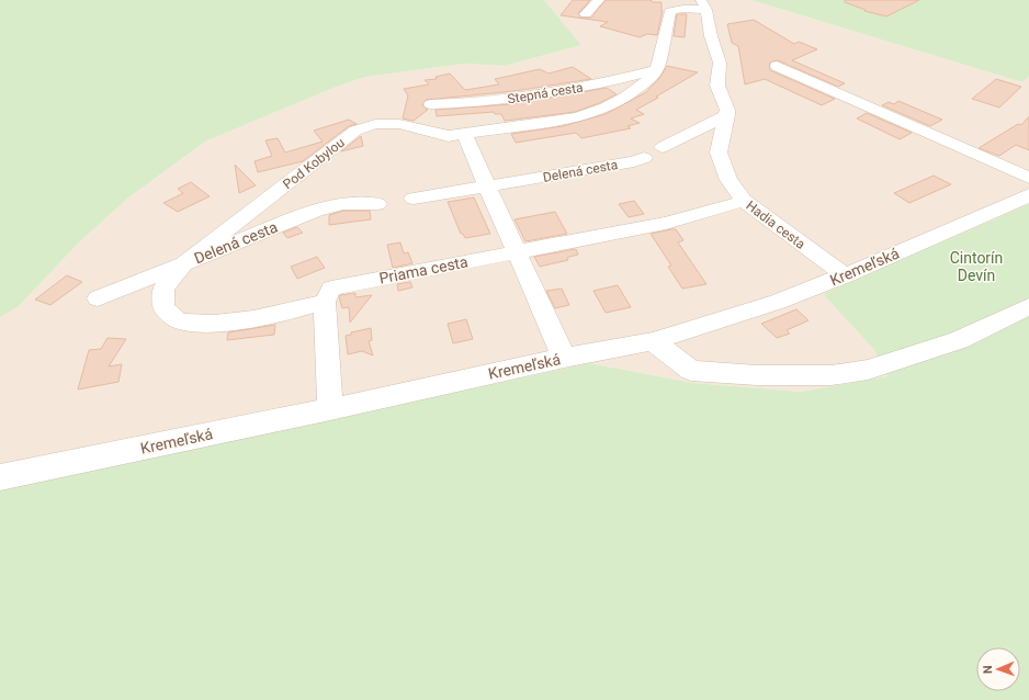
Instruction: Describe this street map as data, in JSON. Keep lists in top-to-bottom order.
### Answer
{
  "streets": {
    "street": [
      "Stepná cesta",
      "Pod Kobylou",
      "Delená cesta",
      "Hadia cesta",
      "Kremeľská",
      "Priama cesta"
    ]
  },
  "crossings": [
    ["Stepná cesta", "Pod Kobylou"],
    ["Pod Kobylou", "Delená cesta"],
    ["Hadia cesta", "Kremeľská"],
    ["Hadia cesta", "Priama cesta"]
  ],
  "parks": ["Cintorín Devín"],
  "north": "left"
}
